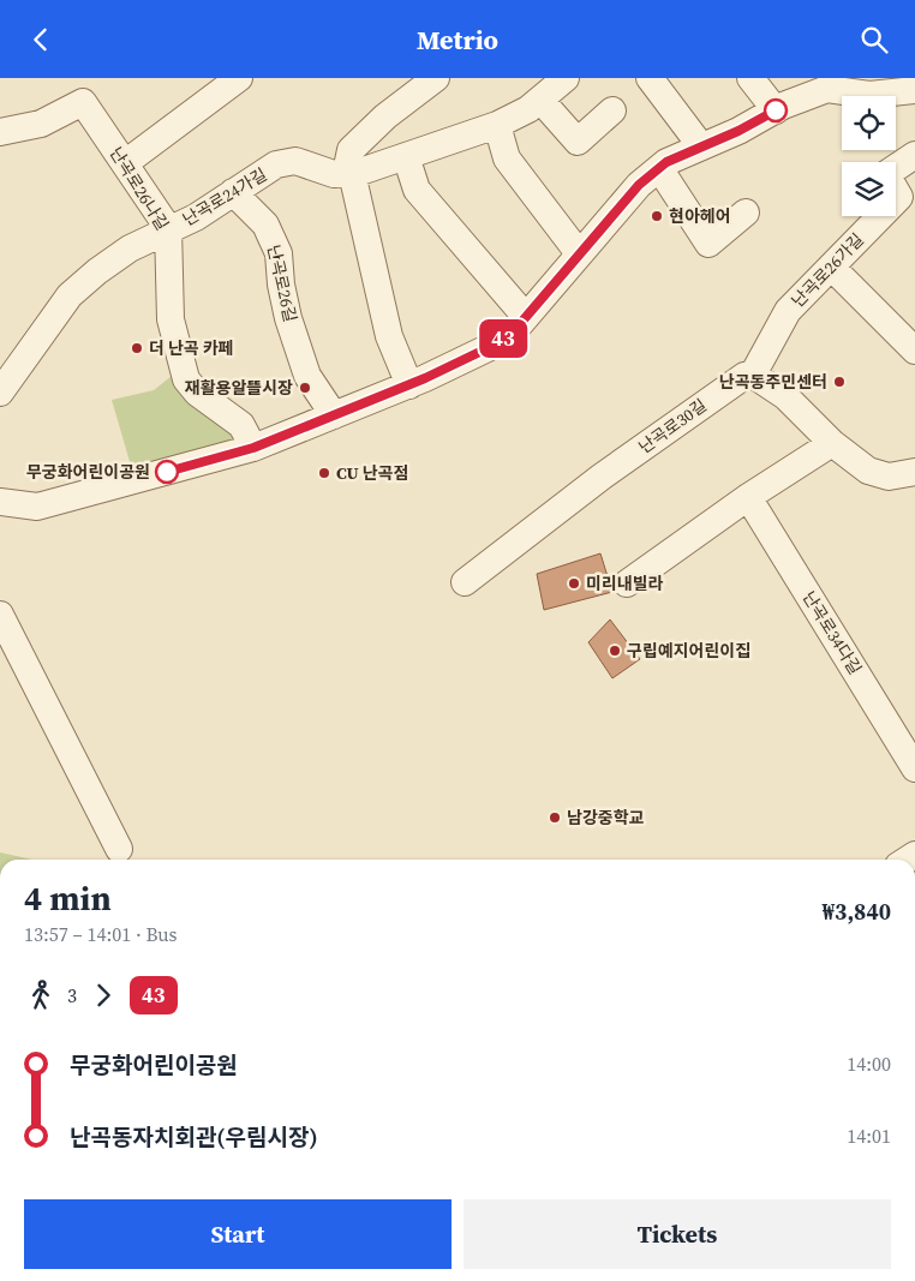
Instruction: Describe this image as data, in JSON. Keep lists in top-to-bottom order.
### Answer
{
  "streets": {
    "street": [
      "난곡로26나길",
      "난곡로24가길",
      "난곡로26가길",
      "난곡로26길",
      "난곡로30길",
      "난곡로34다길"
    ]
  },
  "crossings": [
    ["난곡로26나길", "난곡로24가길"],
    ["난곡로24가길", "난곡로26길"],
    ["난곡로26가길", "난곡로30길"]
  ],
  "places": [
    "현아헤어",
    "더 난곡 카페",
    "난곡동주민센터",
    "재활용알뜰시장",
    "무궁화어린이공원",
    "CU 난곡점",
    "미리내빌라",
    "구립예지어린이집",
    "남강중학교"
  ],
  "lines": ["bus line 43"],
  "page": {
    "header": "Metrio",
    "on_map": "43",
    "heading": ["4 min", "13:57 – 14:01 · Bus", "₩3,840"],
    "legs": ["3", "43"],
    "list": [
      {
        "name": "무궁화어린이공원",
        "value": "14:00"
      },
      {
        "name": "난곡동자치회관(우림시장)",
        "value": "14:01"
      }
    ],
    "buttons": ["Start", "Tickets"]
  }
}
